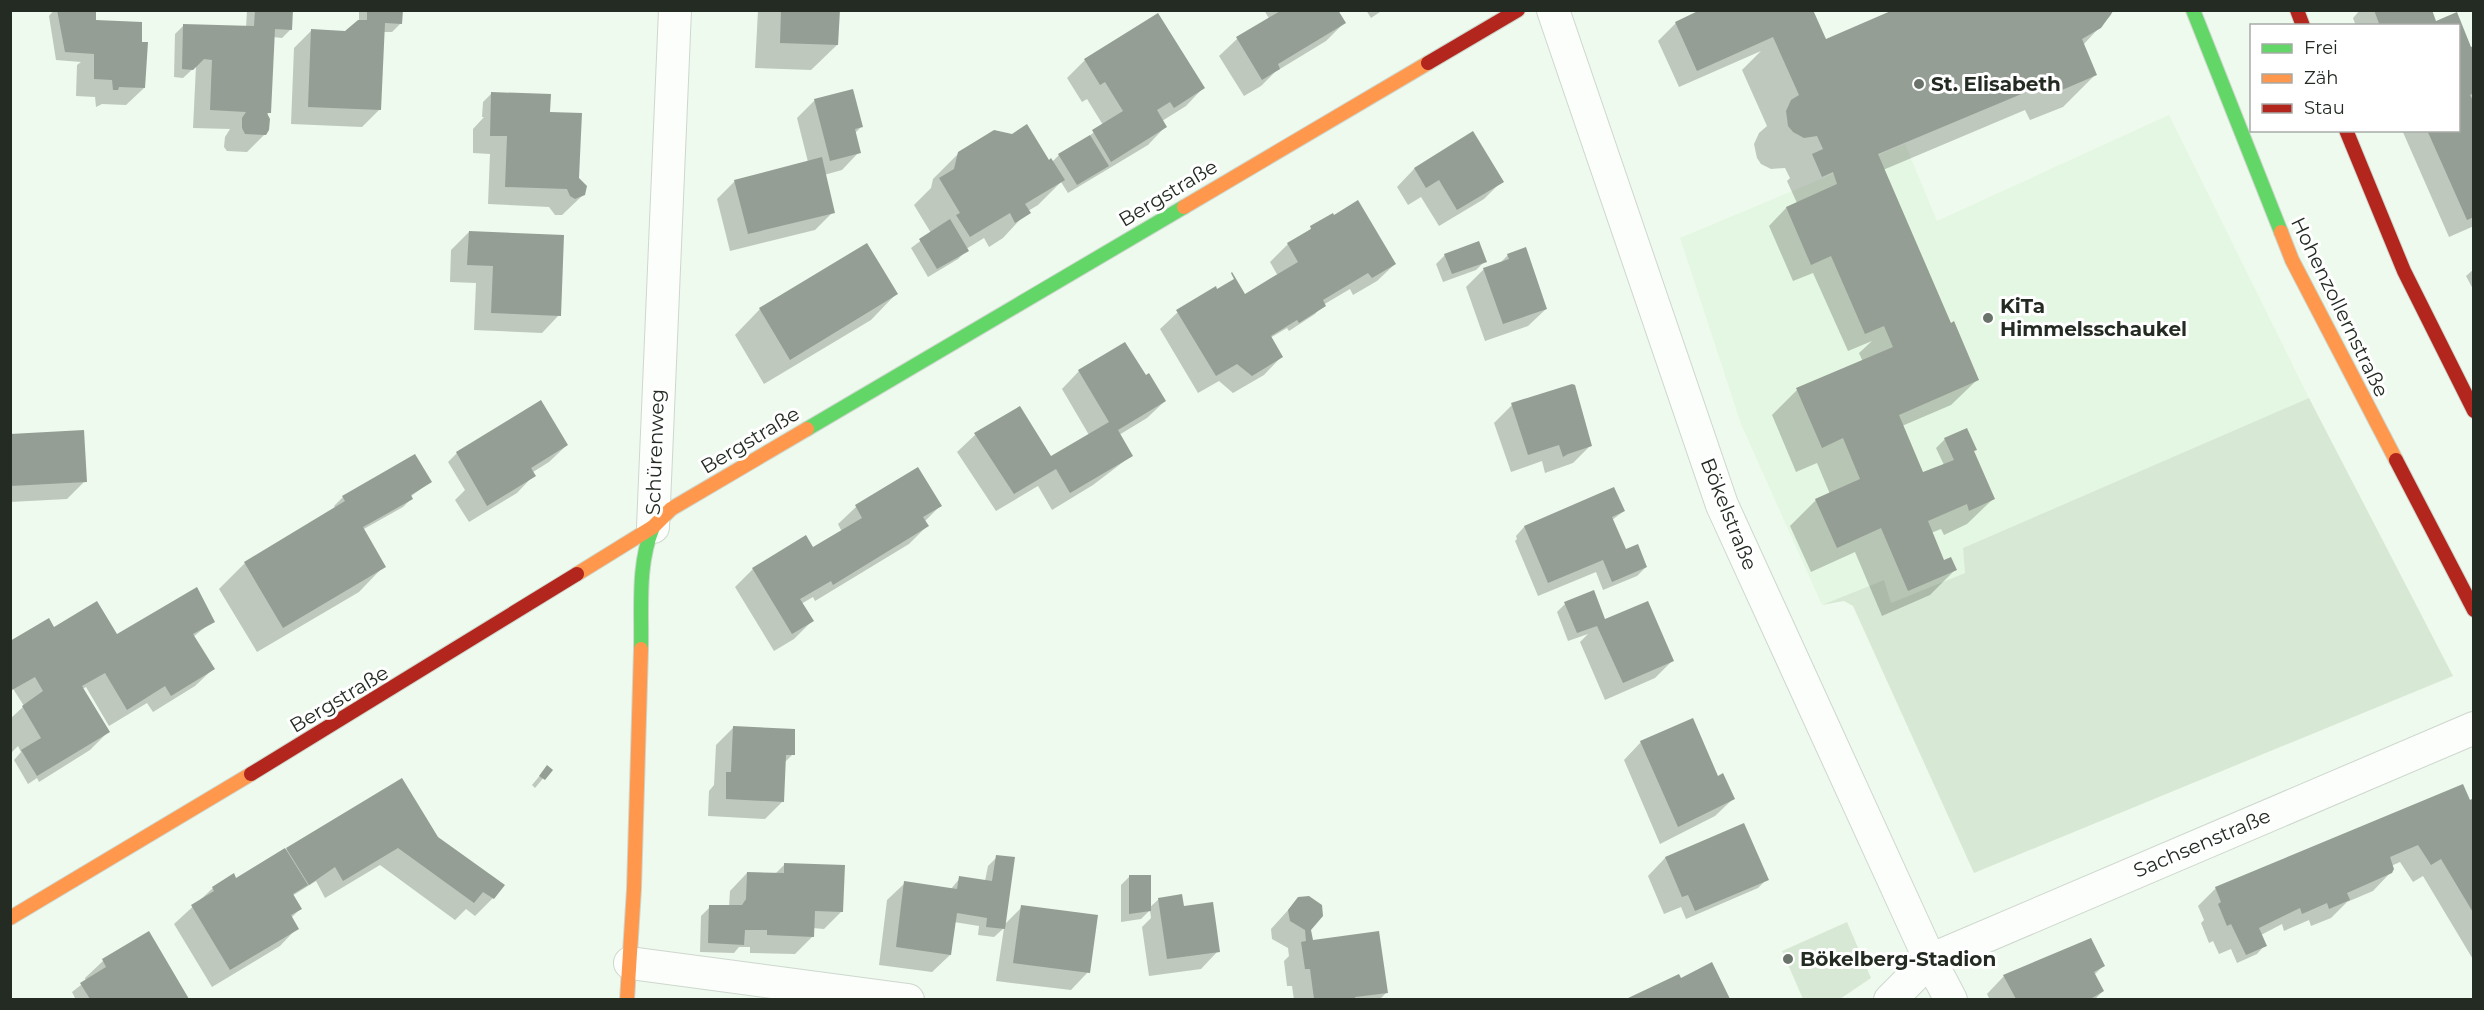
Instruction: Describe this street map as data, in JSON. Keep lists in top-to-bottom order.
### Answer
{
  "streets": {
    "main road": ["Bergstraße", "Hohenzollernstraße", "Schürenweg"],
    "street": ["Bökelstraße", "Sachsenstraße"]
  },
  "crossings": [
    ["Bergstraße", "Schürenweg"],
    ["Bökelstraße", "Sachsenstraße"]
  ],
  "places": ["St. Elisabeth", "KiTa Himmelsschaukel", "Bökelberg-Stadion"],
  "legend": ["Frei", "Zäh", "Stau"]
}
